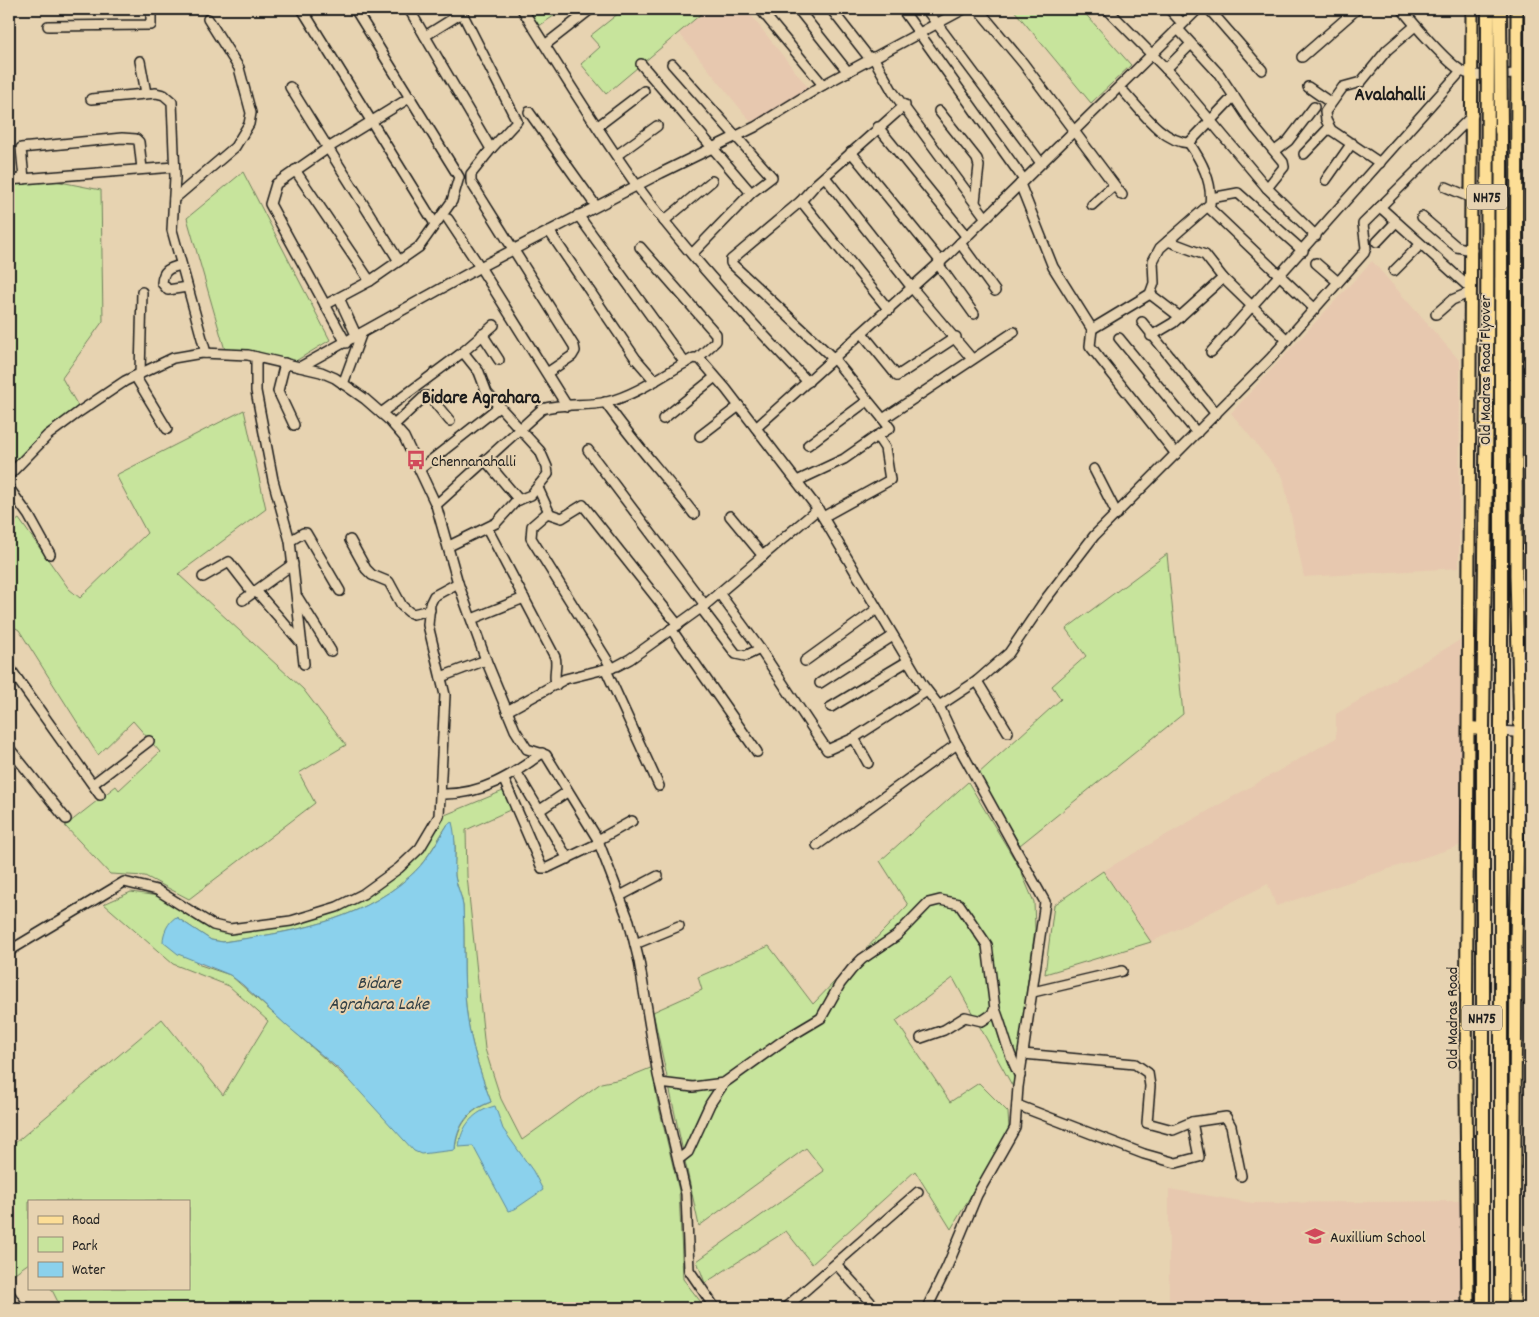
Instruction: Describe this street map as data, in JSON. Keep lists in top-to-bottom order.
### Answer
{
  "streets": {
    "highway": ["NH75", "Old Madras Road Flyover", "Old Madras Road"]
  },
  "crossings": [
    ["NH75", "Old Madras Road Flyover"],
    ["Old Madras Road Flyover", "Old Madras Road"]
  ],
  "districts": ["Avalahalli", "Bidare Agrahara"],
  "water": ["Bidare Agrahara Lake"],
  "places": {
    "bus stop": ["Chennanahalli"],
    "school or university": ["Auxillium School"]
  },
  "legend": ["Road", "Park", "Water"]
}
